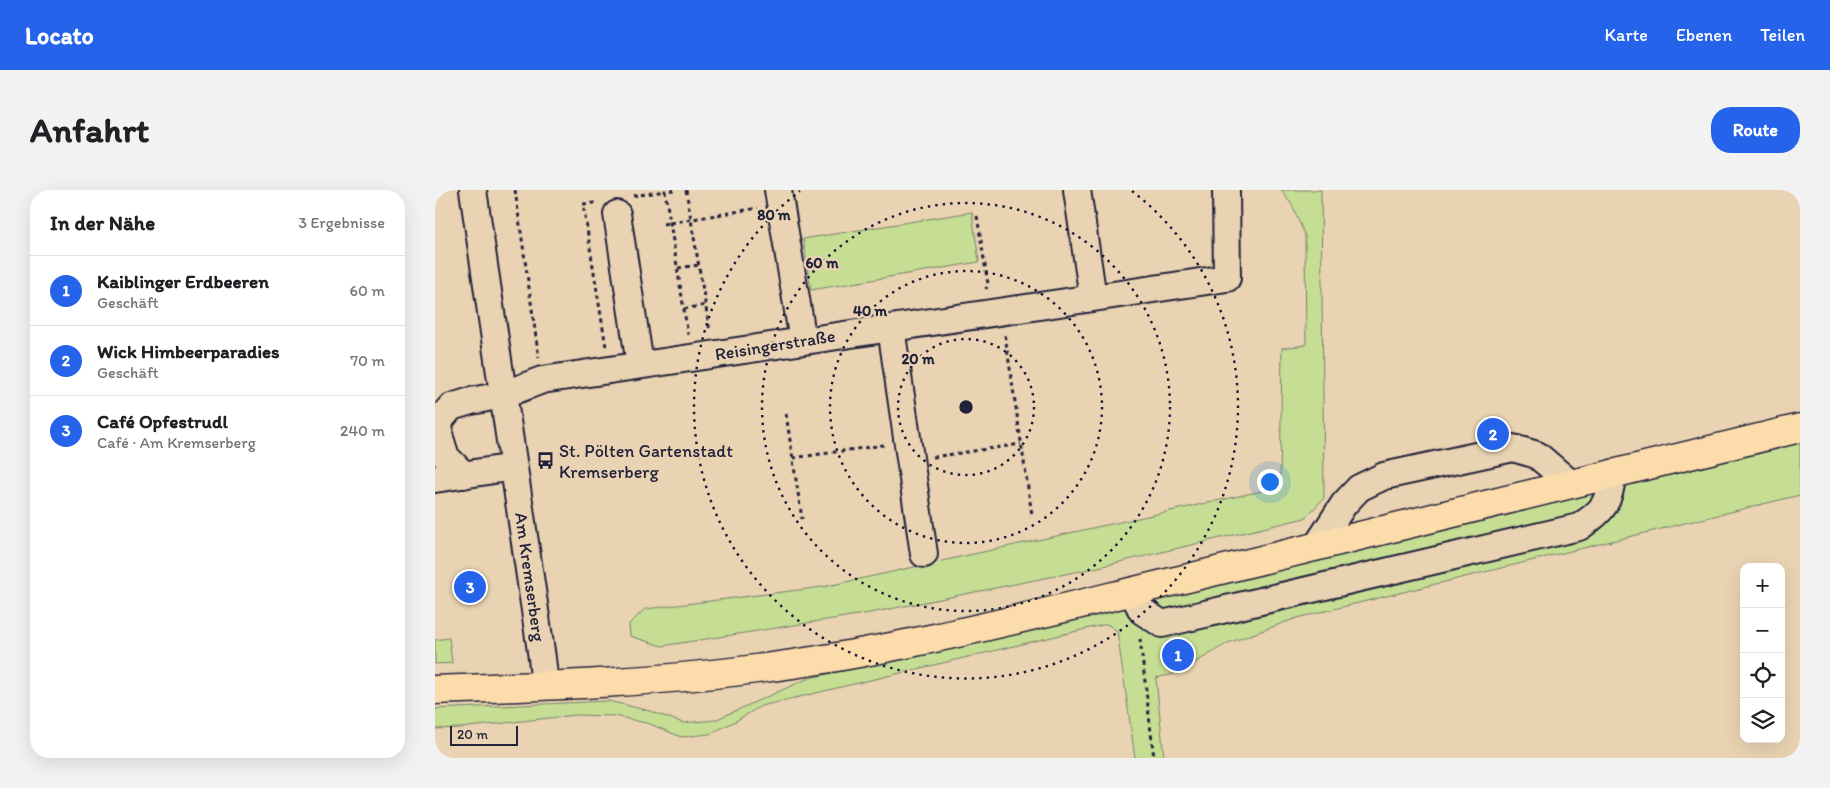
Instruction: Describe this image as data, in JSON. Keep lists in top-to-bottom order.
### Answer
{
  "streets": {
    "street": ["Reisingerstraße", "Am Kremserberg"]
  },
  "crossings": [
    ["Reisingerstraße", "Am Kremserberg"]
  ],
  "places": {
    "bus stop": ["St. Pölten Gartenstadt Kremserberg"]
  },
  "scale_bar": "20 m",
  "page": {
    "header": "Locato",
    "nav": ["Karte", "Ebenen", "Teilen"],
    "buttons": "Route",
    "title": "Anfahrt",
    "heading": ["In der Nähe", "3 Ergebnisse"],
    "list": [
      {
        "mark": "1",
        "name": "Kaiblinger Erdbeeren",
        "note": "Geschäft",
        "value": "60 m"
      },
      {
        "mark": "2",
        "name": "Wick Himbeerparadies",
        "note": "Geschäft",
        "value": "70 m"
      },
      {
        "mark": "3",
        "name": "Café Opfestrudl",
        "note": "Café · Am Kremserberg",
        "value": "240 m"
      }
    ],
    "pins": ["2", "3", "1"],
    "map_buttons": ["+", "−"],
    "scale": "20 m"
  },
  "rings": [
    "80 m",
    "60 m",
    "40 m",
    "20 m"
  ]
}
